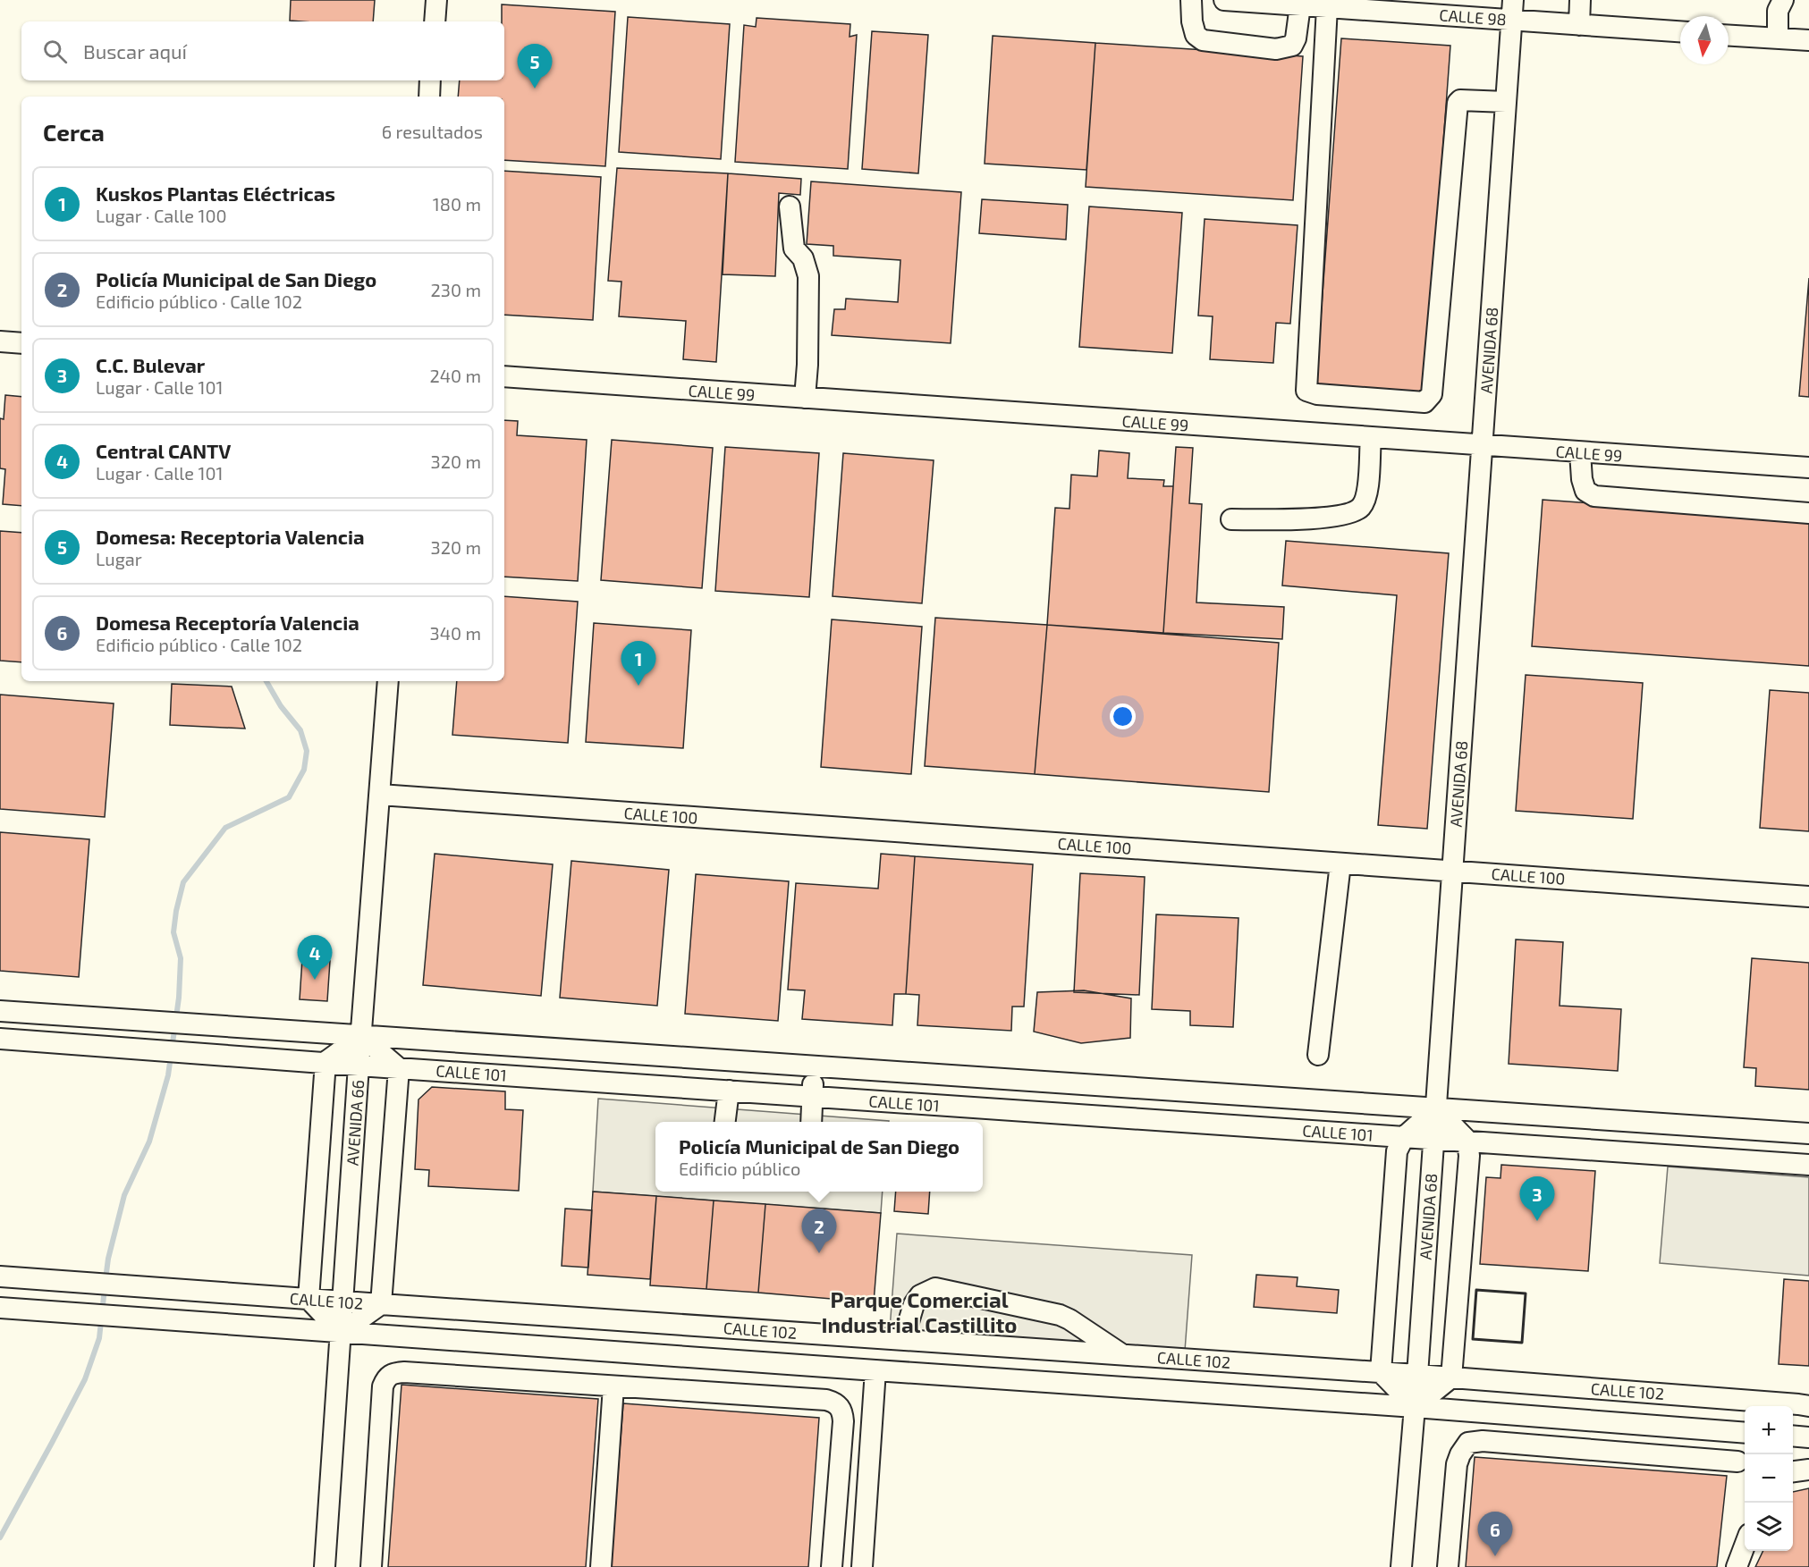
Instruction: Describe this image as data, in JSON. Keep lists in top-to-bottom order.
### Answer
{
  "streets": {
    "street": [
      "CALLE 98",
      "AVENIDA 68",
      "CALLE 99",
      "CALLE 100",
      "CALLE 101",
      "AVENIDA 66",
      "CALLE 102"
    ]
  },
  "crossings": [
    ["CALLE 98", "AVENIDA 68"],
    ["AVENIDA 68", "CALLE 99"],
    ["AVENIDA 68", "CALLE 100"],
    ["AVENIDA 68", "CALLE 101"],
    ["AVENIDA 68", "CALLE 102"],
    ["CALLE 100", "AVENIDA 66"],
    ["CALLE 101", "AVENIDA 66"],
    ["AVENIDA 66", "CALLE 102"]
  ],
  "districts": ["Parque Comercial Industrial Castillito"],
  "north": "bottom",
  "page": {
    "search": "Buscar aquí",
    "pins": [
      "5",
      "1",
      "4",
      "3",
      "2",
      "6"
    ],
    "heading": ["Cerca", "6 resultados"],
    "list": [
      {
        "mark": "1",
        "name": "Kuskos Plantas Eléctricas",
        "note": "Lugar · Calle 100",
        "value": "180 m"
      },
      {
        "mark": "2",
        "name": "Policía Municipal de San Diego",
        "note": "Edificio público · Calle 102",
        "value": "230 m"
      },
      {
        "mark": "3",
        "name": "C.C. Bulevar",
        "note": "Lugar · Calle 101",
        "value": "240 m"
      },
      {
        "mark": "4",
        "name": "Central CANTV",
        "note": "Lugar · Calle 101",
        "value": "320 m"
      },
      {
        "mark": "5",
        "name": "Domesa: Receptoria Valencia",
        "note": "Lugar",
        "value": "320 m"
      },
      {
        "mark": "6",
        "name": "Domesa Receptoría Valencia",
        "note": "Edificio público · Calle 102",
        "value": "340 m"
      }
    ],
    "popup": ["Policía Municipal de San Diego", "Edificio público"],
    "map_buttons": ["+", "−"]
  }
}
